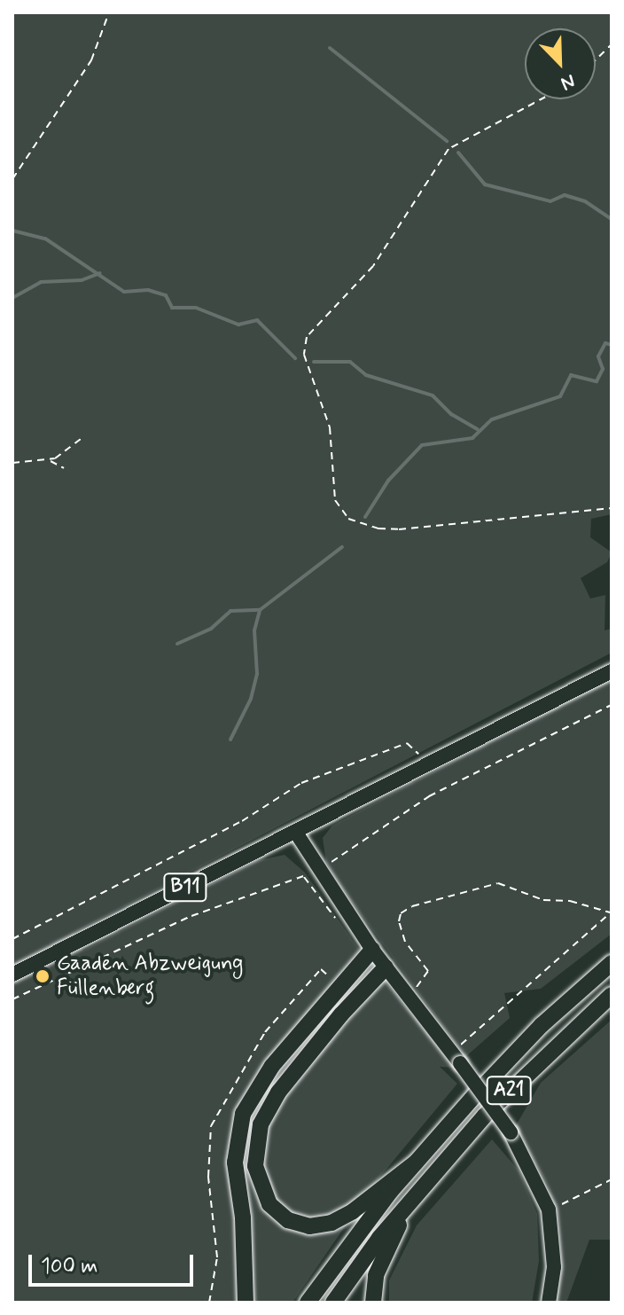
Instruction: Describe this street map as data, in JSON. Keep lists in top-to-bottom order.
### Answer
{
  "streets": {
    "highway": ["A21"],
    "main road": ["B11"]
  },
  "places": ["Gaaden Abzweigung Füllenberg"],
  "scale_bar": "100 m",
  "north": "bottom right"
}
